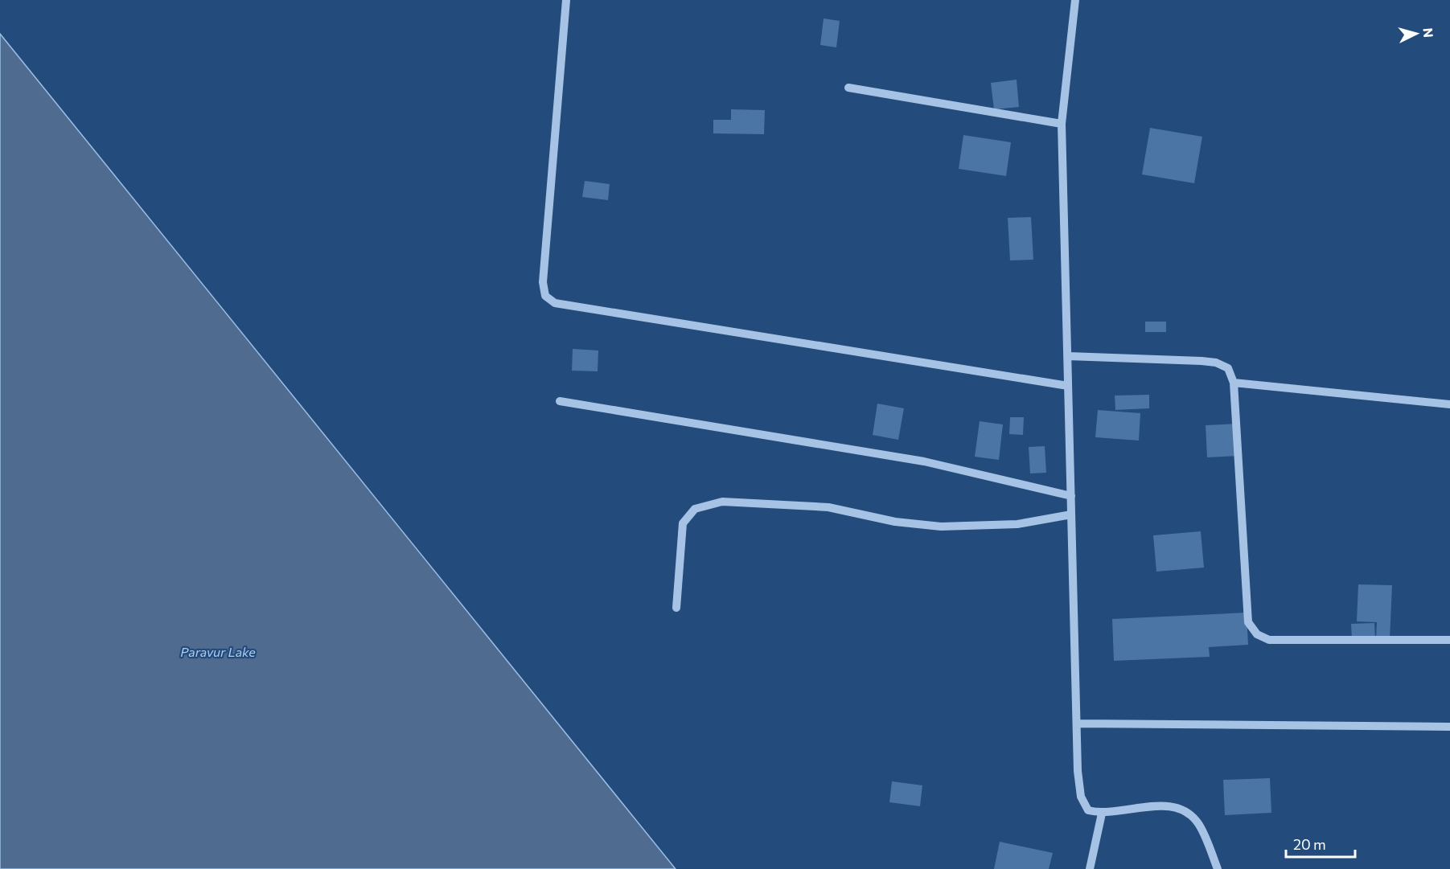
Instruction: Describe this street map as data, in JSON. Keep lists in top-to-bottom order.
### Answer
{
  "water": ["Paravur Lake"],
  "scale_bar": "20 m",
  "north": "right"
}
